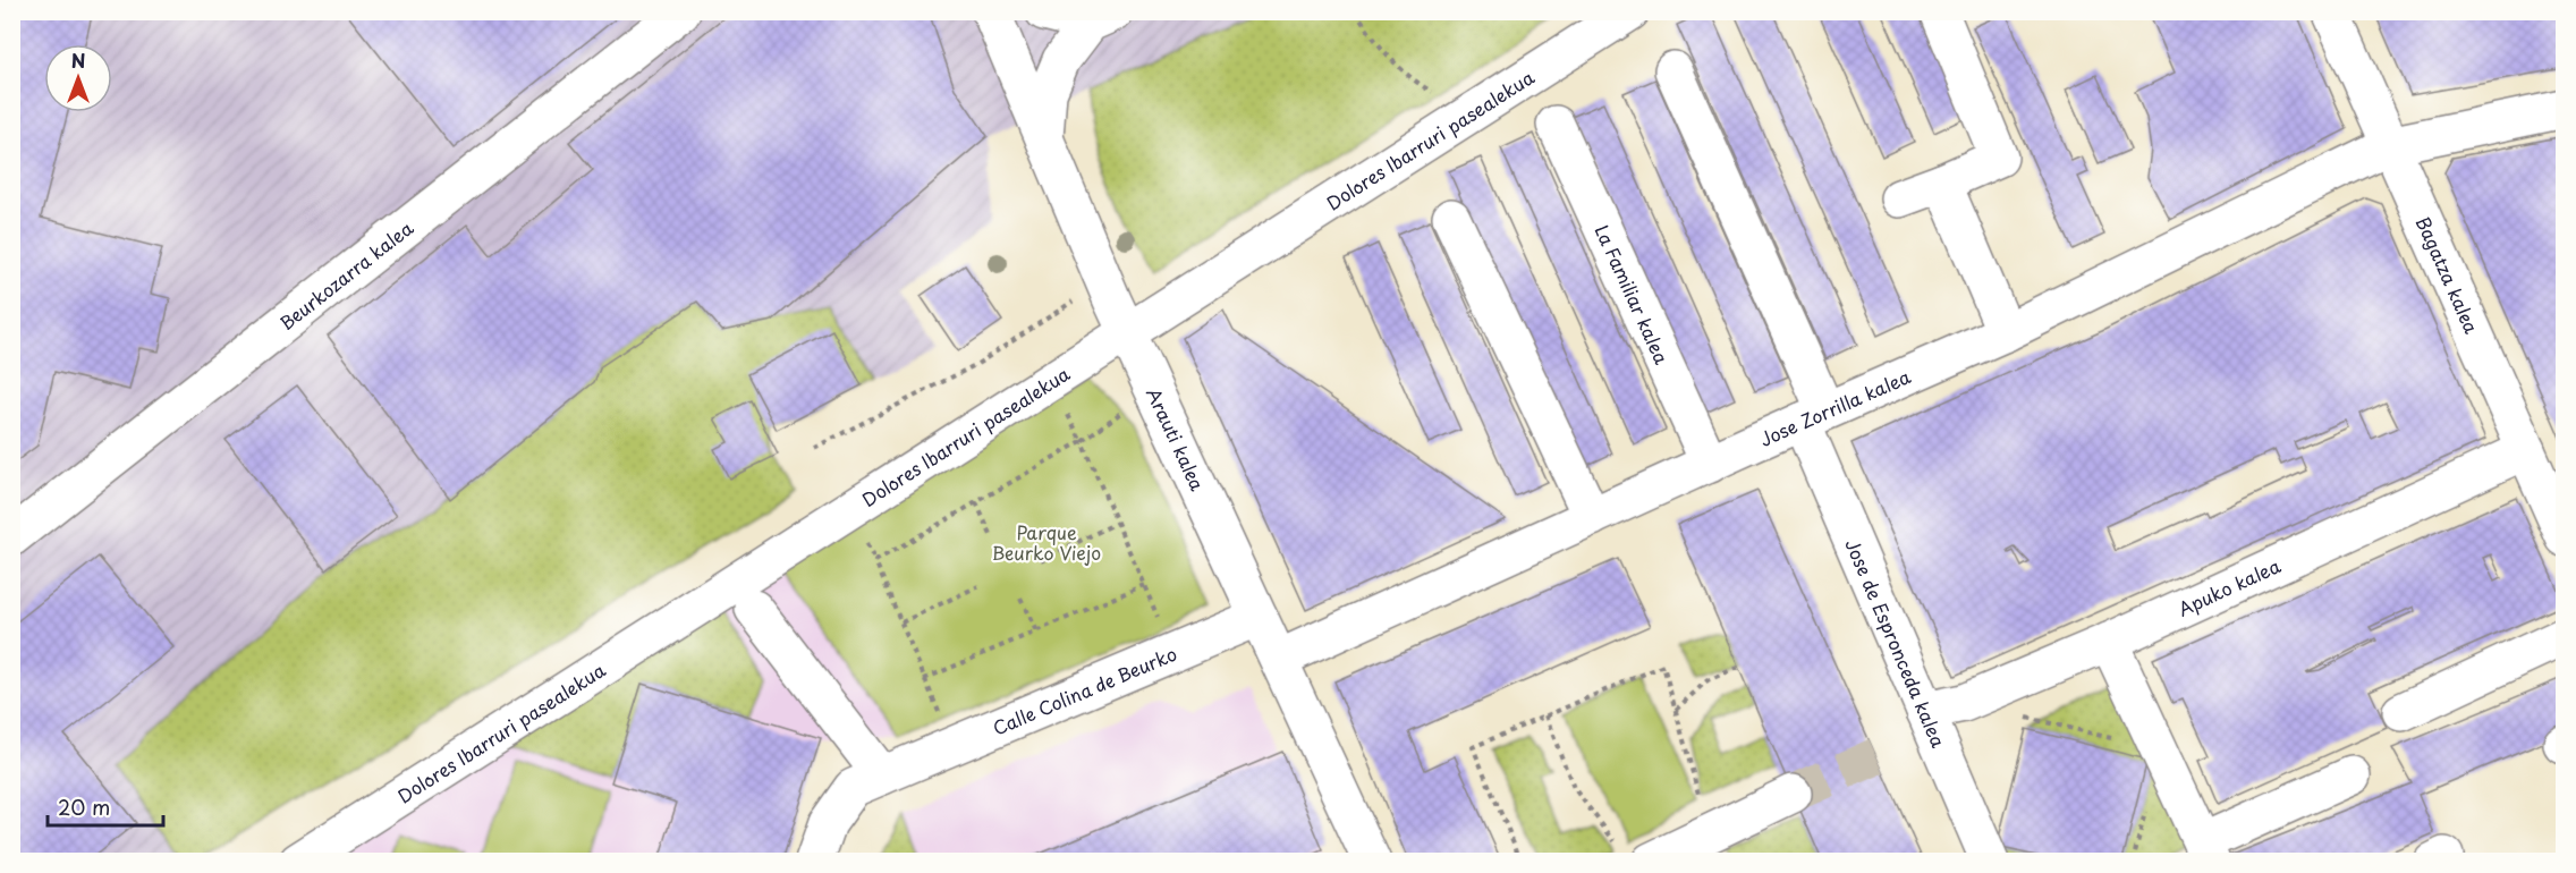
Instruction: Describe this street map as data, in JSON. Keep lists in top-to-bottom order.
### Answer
{
  "streets": {
    "street": [
      "Dolores Ibarruri pasealekua",
      "Beurkozarra kalea",
      "Bagatza kalea",
      "La Familiar kalea",
      "Jose Zorrilla kalea",
      "Arauti kalea",
      "Apuko kalea",
      "Jose de Espronceda kalea",
      "Calle Colina de Beurko"
    ]
  },
  "crossings": [
    ["Dolores Ibarruri pasealekua", "Arauti kalea"],
    ["Bagatza kalea", "Jose Zorrilla kalea"],
    ["Bagatza kalea", "Apuko kalea"],
    ["La Familiar kalea", "Jose Zorrilla kalea"],
    ["Jose Zorrilla kalea", "Arauti kalea"],
    ["Jose Zorrilla kalea", "Jose de Espronceda kalea"],
    ["Arauti kalea", "Calle Colina de Beurko"],
    ["Apuko kalea", "Jose de Espronceda kalea"]
  ],
  "parks": ["Parque Beurko Viejo"],
  "scale_bar": "20 m",
  "north": "top"
}
